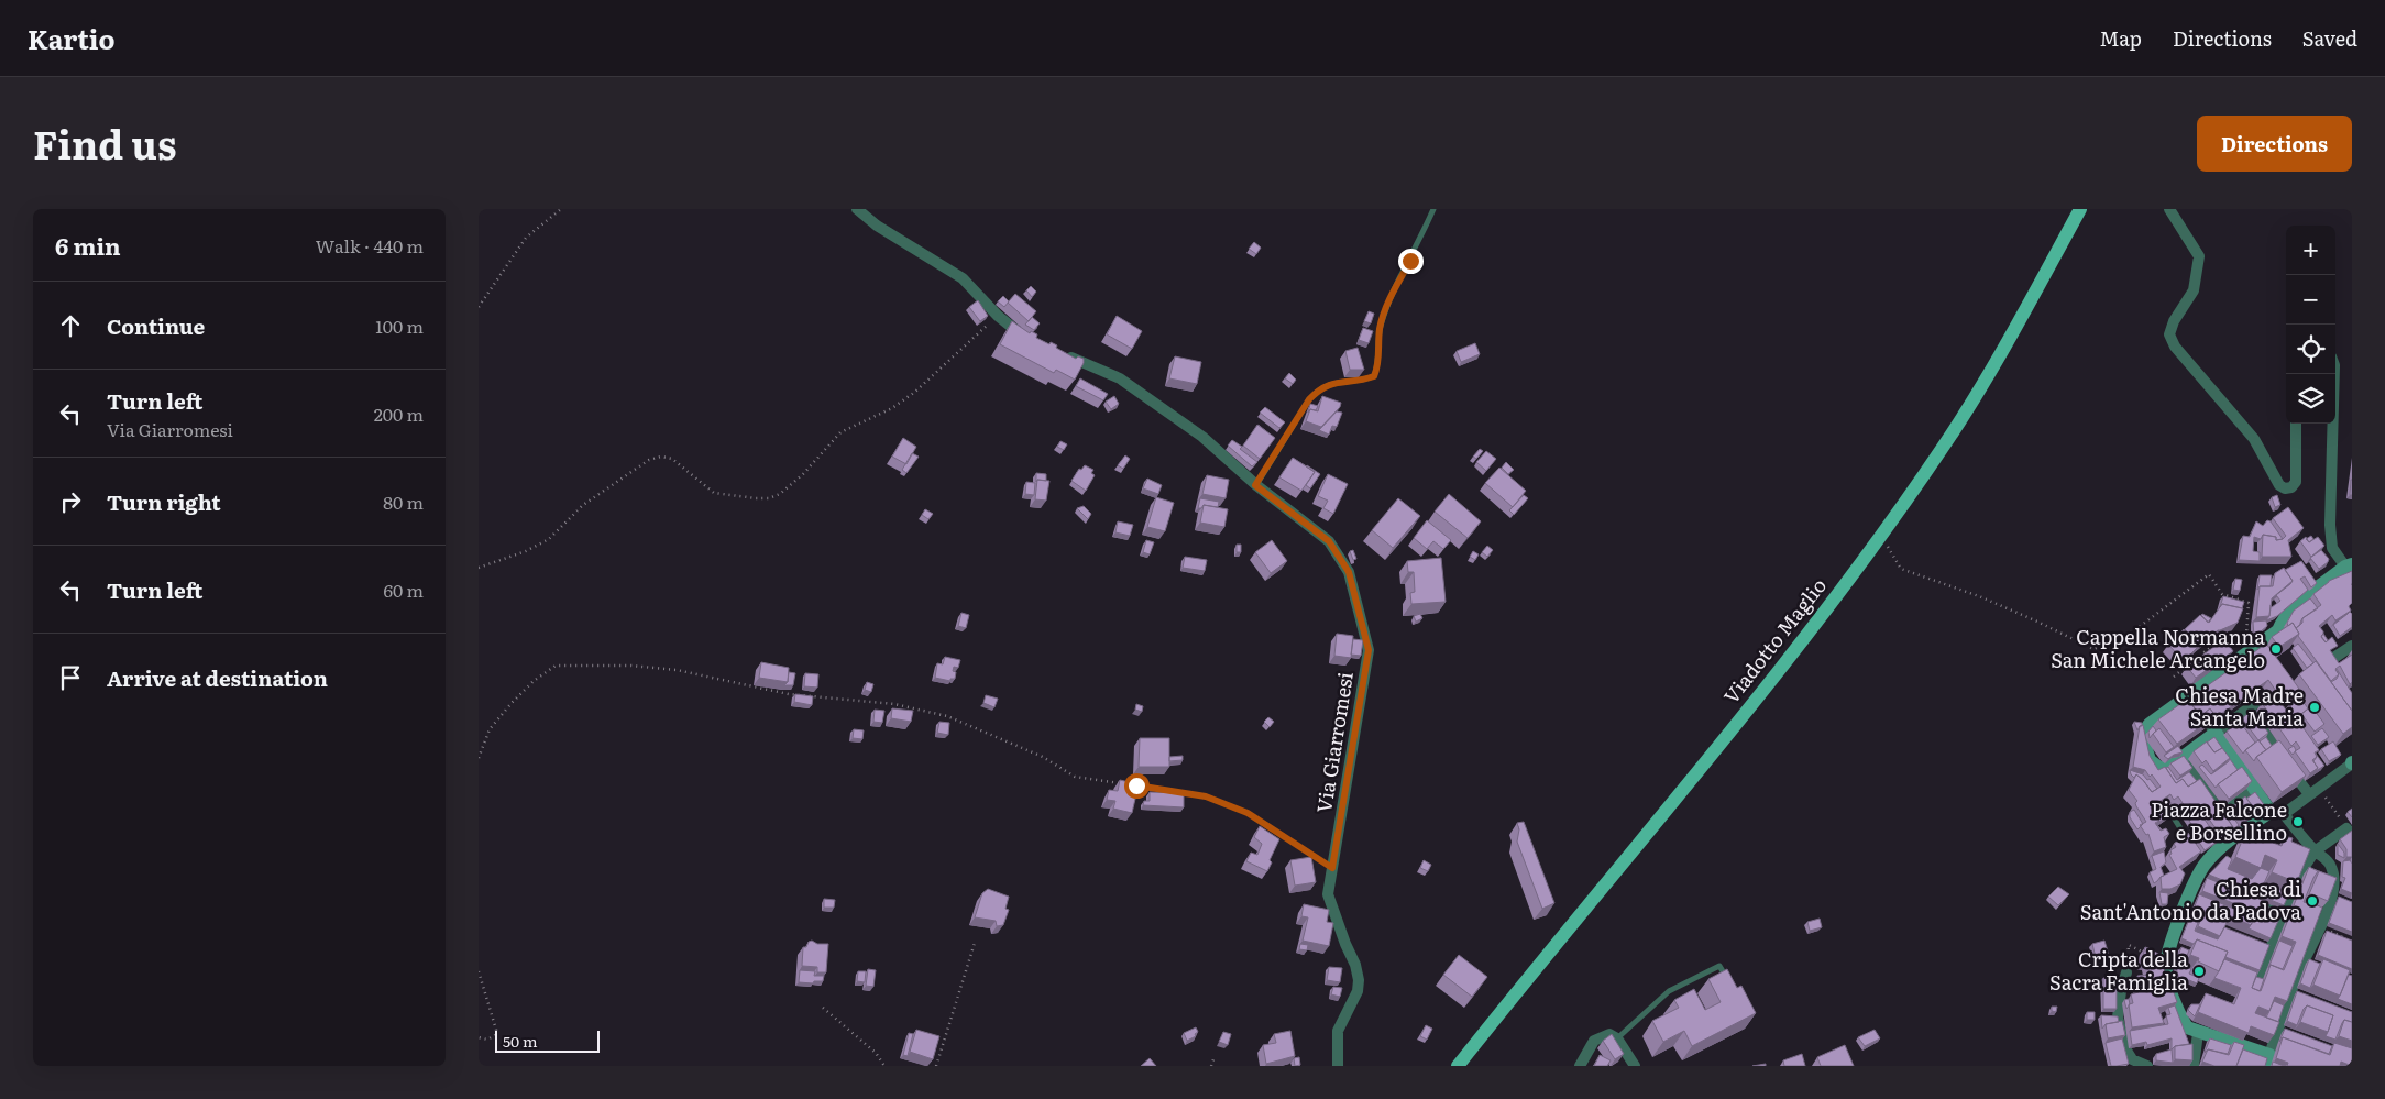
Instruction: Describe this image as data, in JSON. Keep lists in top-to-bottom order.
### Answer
{
  "streets": {
    "main road": ["Viadotto Maglio"],
    "street": ["Via Giarromesi"]
  },
  "places": [
    "Cappella Normanna San Michele Arcangelo",
    "Chiesa Madre Santa Maria",
    "Piazza Falcone e Borsellino",
    "Chiesa di Sant'Antonio da Padova",
    "Cripta della Sacra Famiglia"
  ],
  "scale_bar": "50 m",
  "page": {
    "header": "Kartio",
    "nav": ["Map", "Directions", "Saved"],
    "title": "Find us",
    "buttons": "Directions",
    "heading": ["6 min", "Walk · 440 m"],
    "map_buttons": ["+", "−"],
    "list": [
      ["Continue", "100 m"],
      ["Turn left", "Via Giarromesi", "200 m"],
      ["Turn right", "80 m"],
      ["Turn left", "60 m"],
      "Arrive at destination"
    ],
    "scale": "50 m"
  }
}
